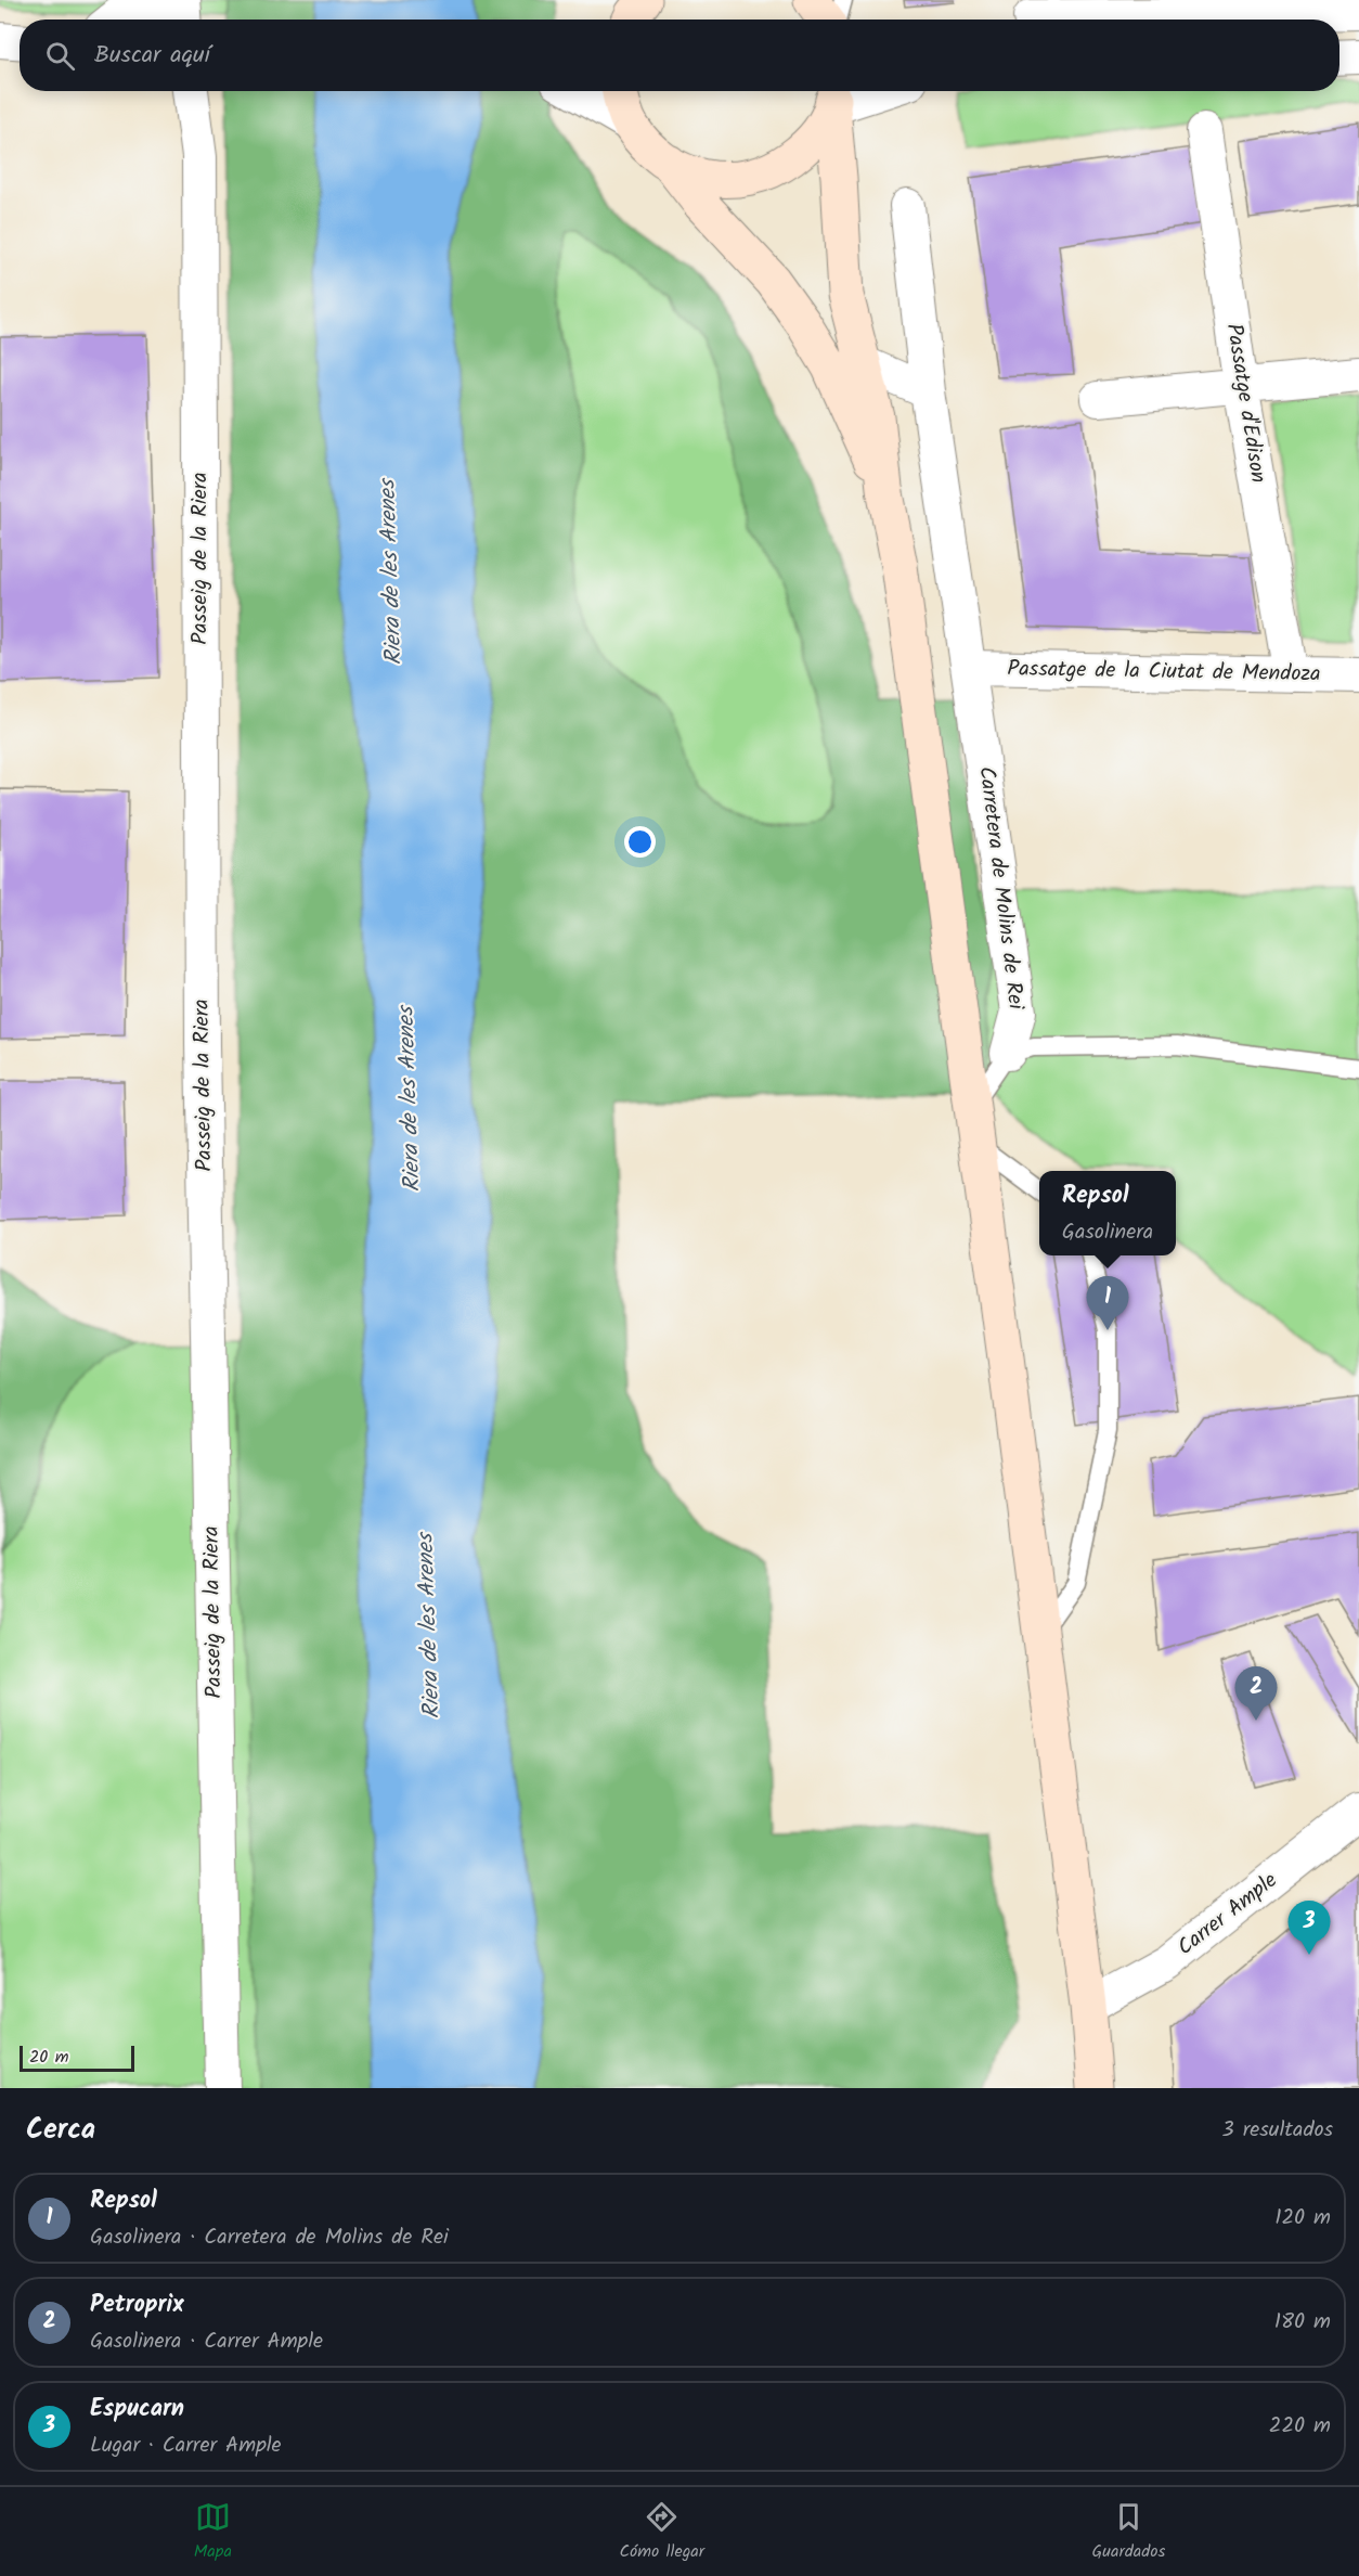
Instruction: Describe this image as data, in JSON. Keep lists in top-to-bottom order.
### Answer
{
  "streets": {
    "street": [
      "Passatge d'Edison",
      "Passeig de la Riera",
      "Passatge de la Ciutat de Mendoza",
      "Carretera de Molins de Rei",
      "Carrer Ample"
    ]
  },
  "crossings": [
    ["Passatge d'Edison", "Passatge de la Ciutat de Mendoza"],
    ["Passatge de la Ciutat de Mendoza", "Carretera de Molins de Rei"]
  ],
  "water": ["Riera de les Arenes"],
  "scale_bar": "20 m",
  "page": {
    "search": "Buscar aquí",
    "popup": ["Repsol", "Gasolinera"],
    "pins": ["1", "2", "3"],
    "scale": "20 m",
    "heading": ["Cerca", "3 resultados"],
    "list": [
      {
        "mark": "1",
        "name": "Repsol",
        "note": "Gasolinera · Carretera de Molins de Rei",
        "value": "120 m"
      },
      {
        "mark": "2",
        "name": "Petroprix",
        "note": "Gasolinera · Carrer Ample",
        "value": "180 m"
      },
      {
        "mark": "3",
        "name": "Espucarn",
        "note": "Lugar · Carrer Ample",
        "value": "220 m"
      }
    ],
    "nav": ["Mapa", "Cómo llegar", "Guardados"]
  }
}
